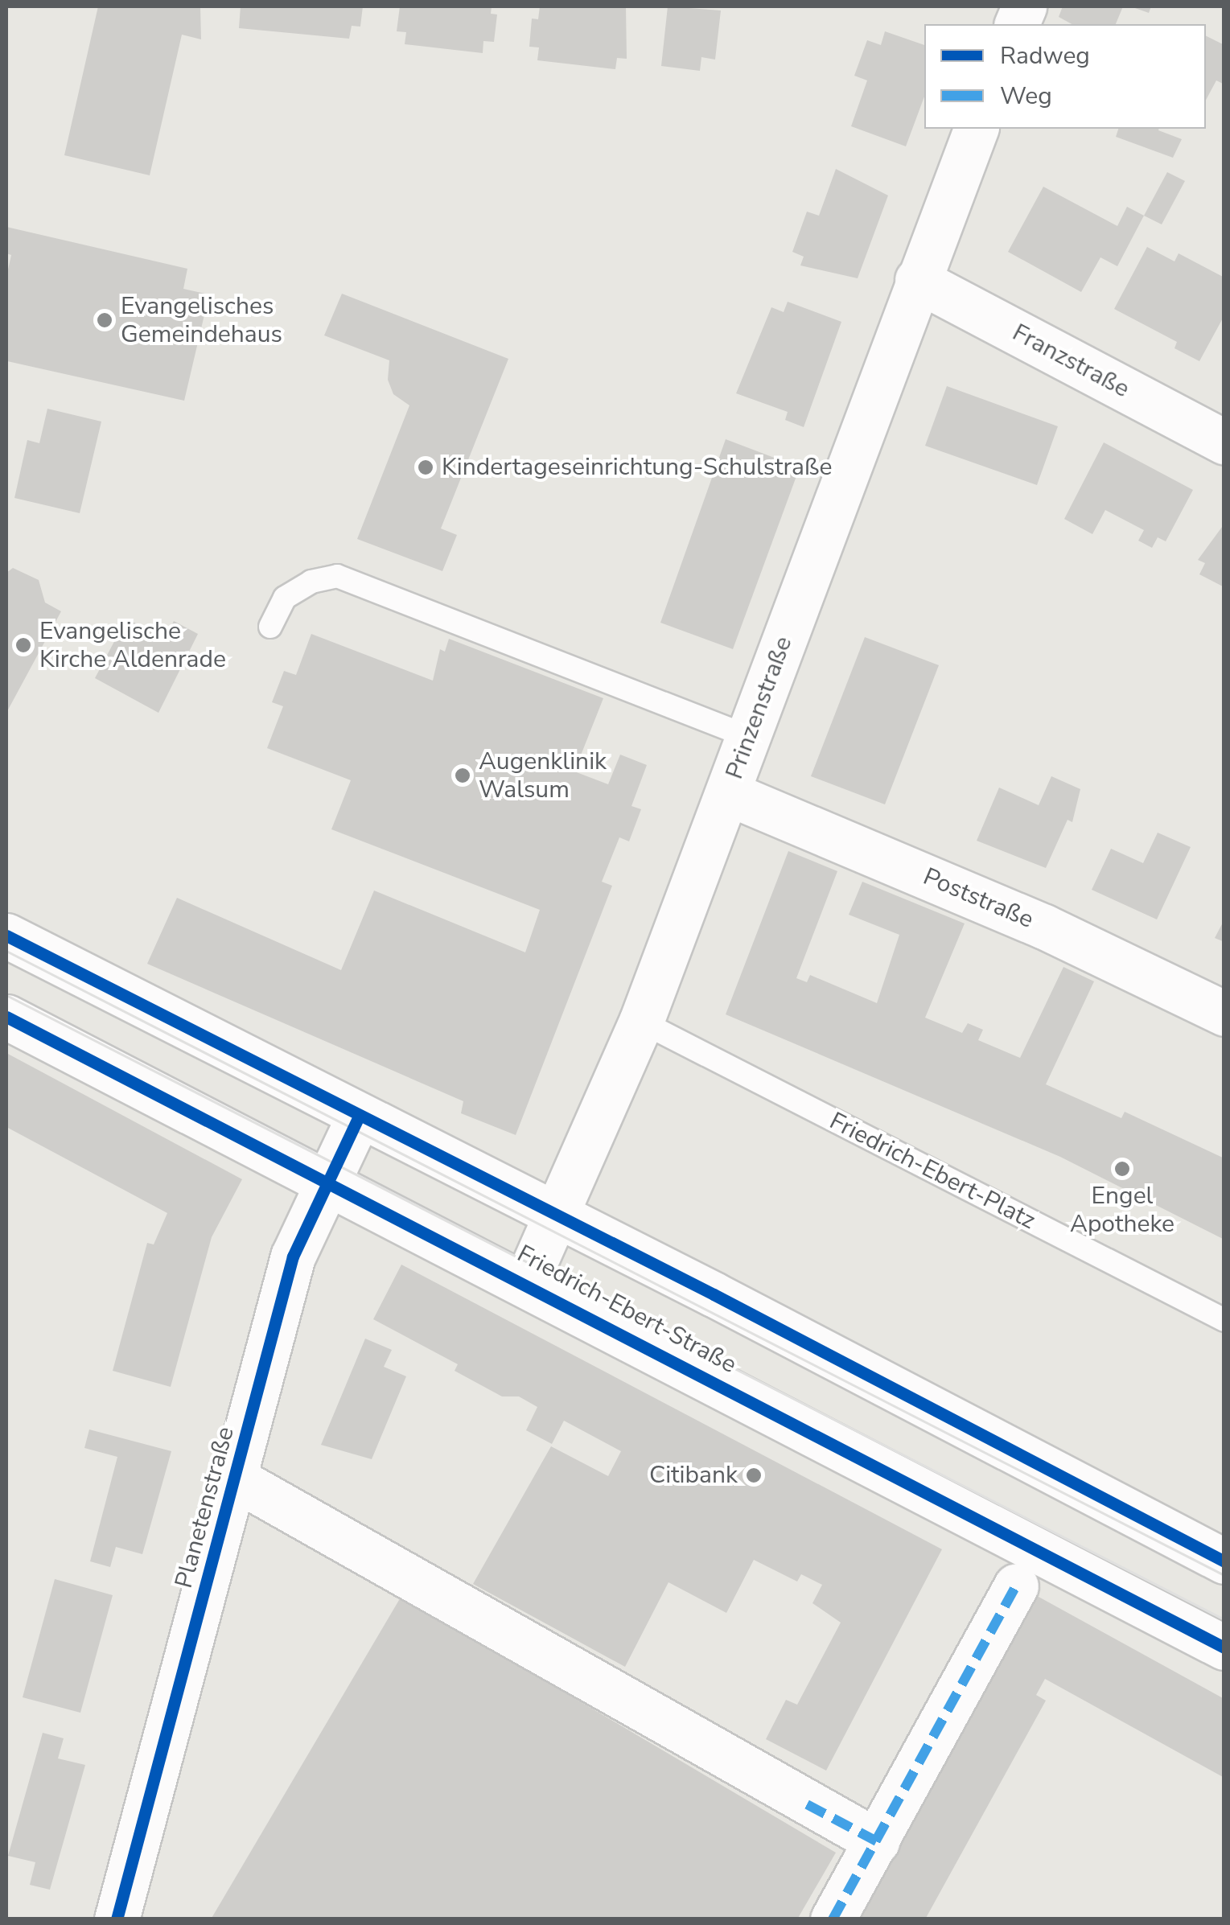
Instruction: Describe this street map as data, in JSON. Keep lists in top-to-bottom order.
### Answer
{
  "streets": {
    "street": [
      "Franzstraße",
      "Prinzenstraße",
      "Poststraße",
      "Friedrich-Ebert-Straße",
      "Planetenstraße"
    ],
    "lane": ["Friedrich-Ebert-Platz"]
  },
  "crossings": [
    ["Franzstraße", "Prinzenstraße"],
    ["Prinzenstraße", "Poststraße"],
    ["Prinzenstraße", "Friedrich-Ebert-Platz"],
    ["Prinzenstraße", "Friedrich-Ebert-Straße"],
    ["Friedrich-Ebert-Straße", "Planetenstraße"]
  ],
  "places": [
    "Evangelisches Gemeindehaus",
    "Kindertageseinrichtung-Schulstraße",
    "Evangelische Kirche Aldenrade",
    "Augenklinik Walsum",
    "Engel Apotheke",
    "Citibank"
  ],
  "legend": ["Radweg", "Weg"]
}
